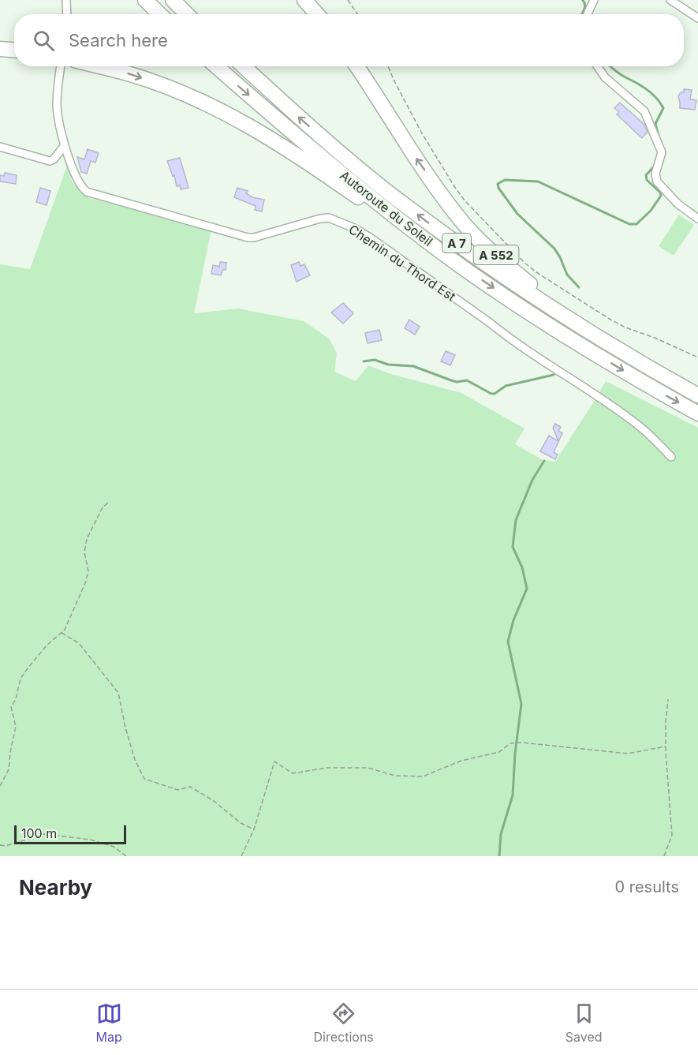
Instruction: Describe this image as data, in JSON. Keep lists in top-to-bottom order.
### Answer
{
  "streets": {
    "highway": ["Autoroute du Soleil", "A 7", "A 552"],
    "street": ["Chemin du Thord Est"]
  },
  "scale_bar": "100 m",
  "page": {
    "search": "Search here",
    "scale": "100 m",
    "heading": ["Nearby", "0 results"],
    "nav": ["Map", "Directions", "Saved"]
  }
}
